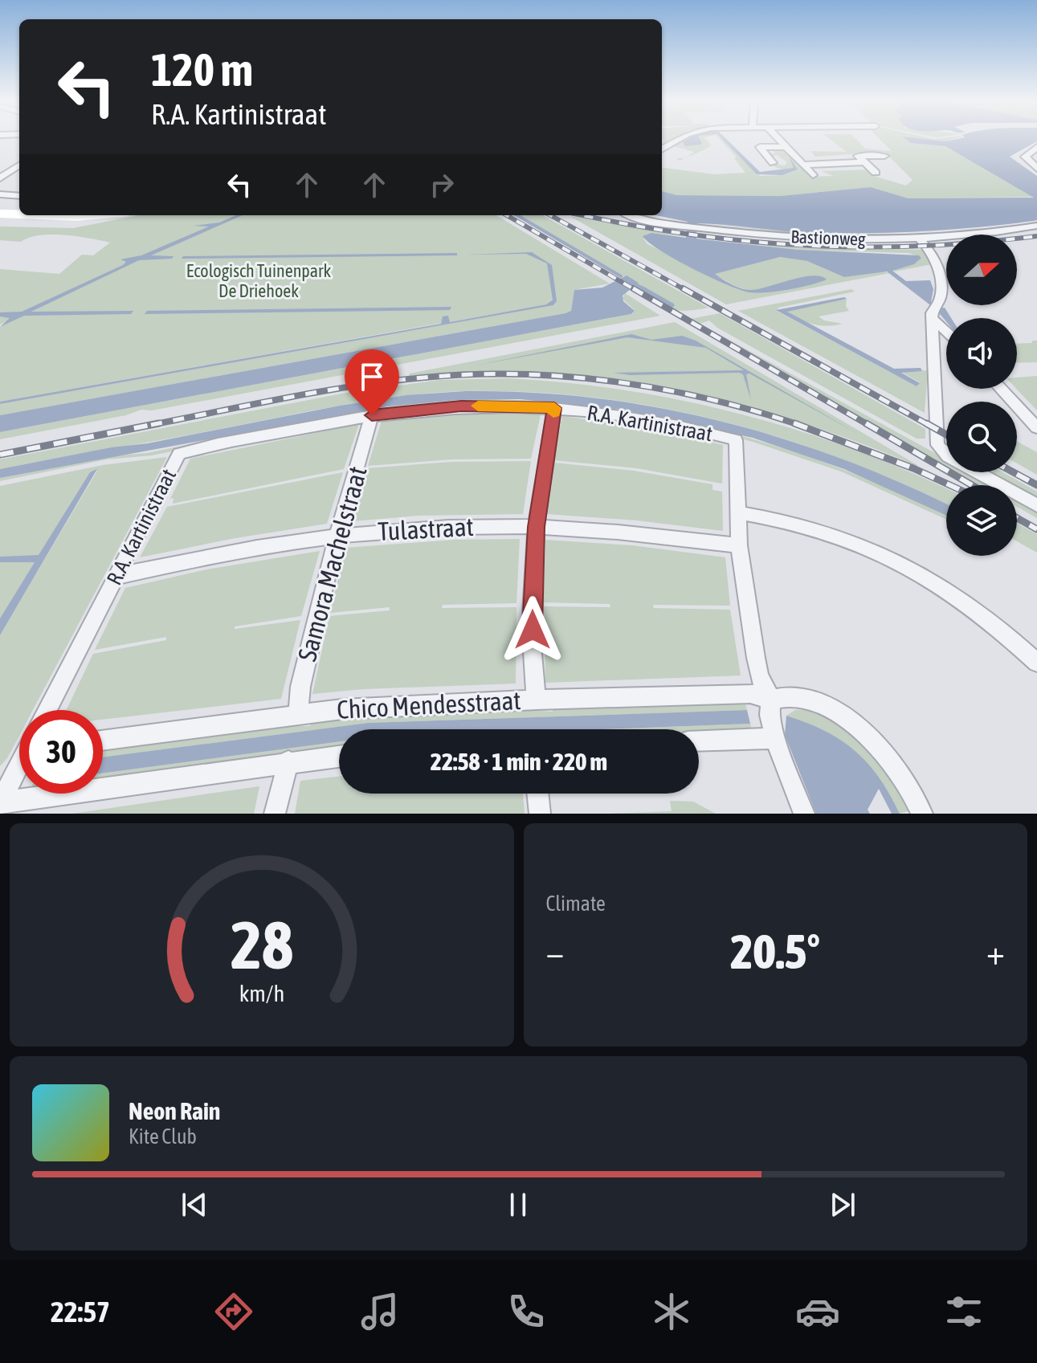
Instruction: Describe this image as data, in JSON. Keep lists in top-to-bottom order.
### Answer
{
  "streets": {
    "street": [
      "Bastionweg",
      "R.A. Kartinistraat",
      "Tulastraat",
      "Samora Machelstraat",
      "Chico Mendesstraat"
    ]
  },
  "crossings": [
    ["R.A. Kartinistraat", "Tulastraat"],
    ["R.A. Kartinistraat", "Samora Machelstraat"],
    ["R.A. Kartinistraat", "Chico Mendesstraat"],
    ["Tulastraat", "Samora Machelstraat"],
    ["Samora Machelstraat", "Chico Mendesstraat"]
  ],
  "parks": ["Ecologisch Tuinenpark De Driehoek"],
  "north": "right",
  "page": {
    "turn": ["120 m", "R.A. Kartinistraat"],
    "limit": "30",
    "trip": "22:58 · 1 min · 220 m",
    "tile": "Climate",
    "heat": ["−", "20.5°", "+"],
    "song": ["Neon Rain", "Kite Club"],
    "tabs": "22:57",
    "gauge": ["28", "km/h"]
  }
}
